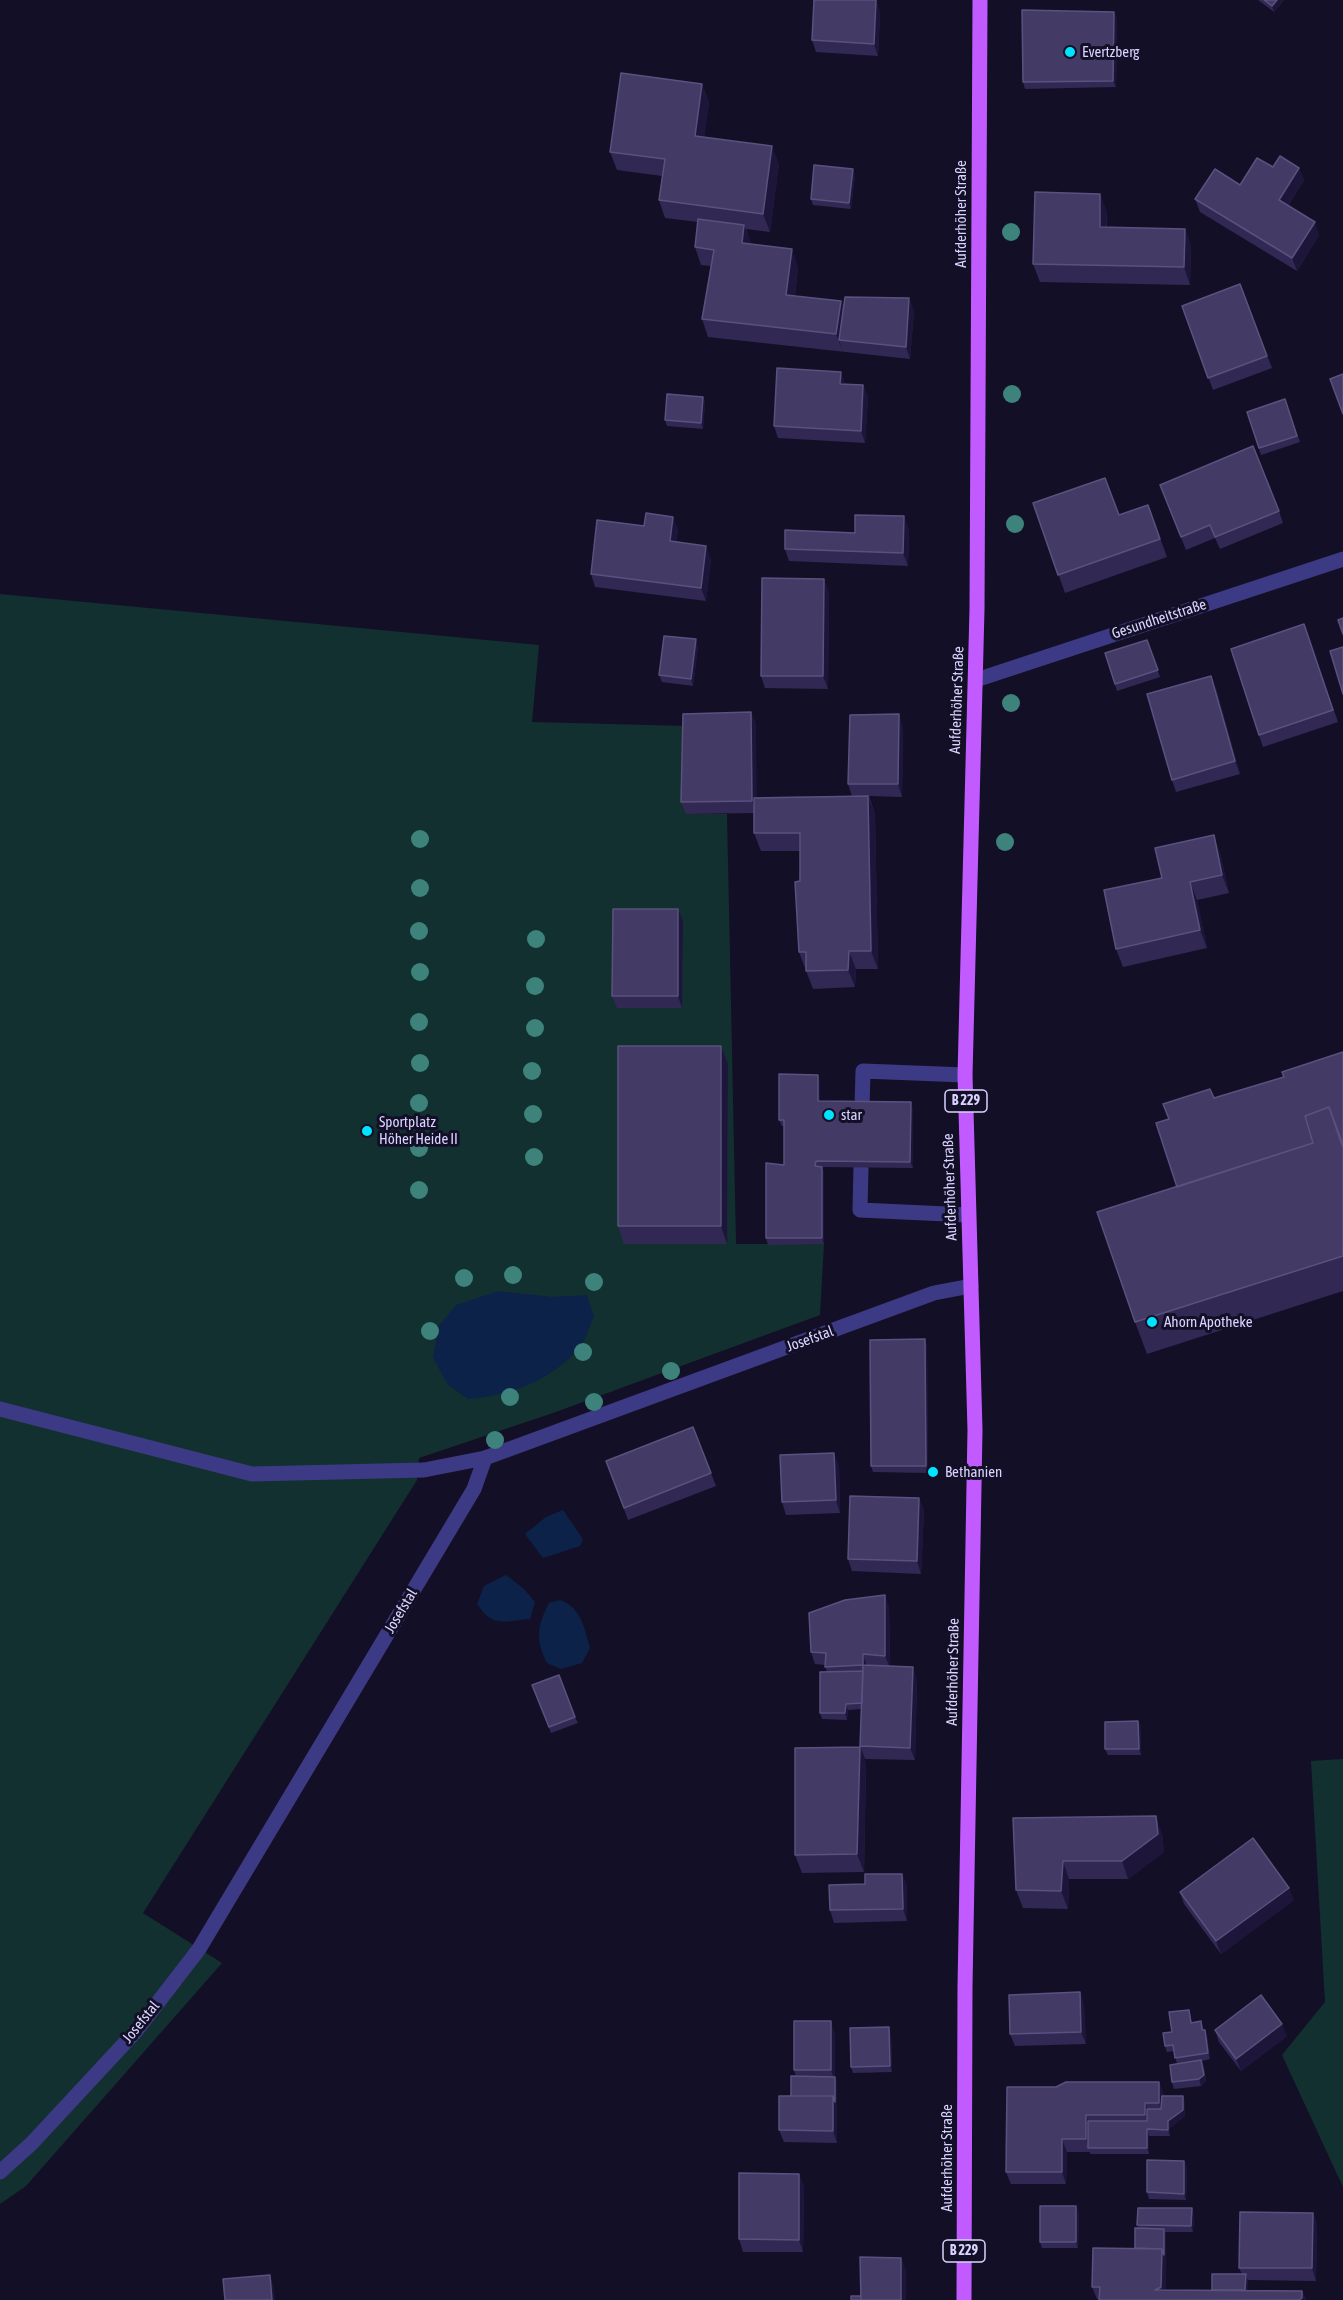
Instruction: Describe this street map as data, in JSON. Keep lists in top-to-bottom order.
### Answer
{
  "streets": {
    "main road": ["Aufderhöher Straße", "B 229"],
    "street": ["Gesundheitstraße", "Josefstal"]
  },
  "crossings": [
    ["Aufderhöher Straße", "Gesundheitstraße"],
    ["Aufderhöher Straße", "Josefstal"]
  ],
  "places": [
    "Evertzberg",
    "star",
    "Sportplatz Höher Heide II",
    "Ahorn Apotheke",
    "Bethanien"
  ]
}
